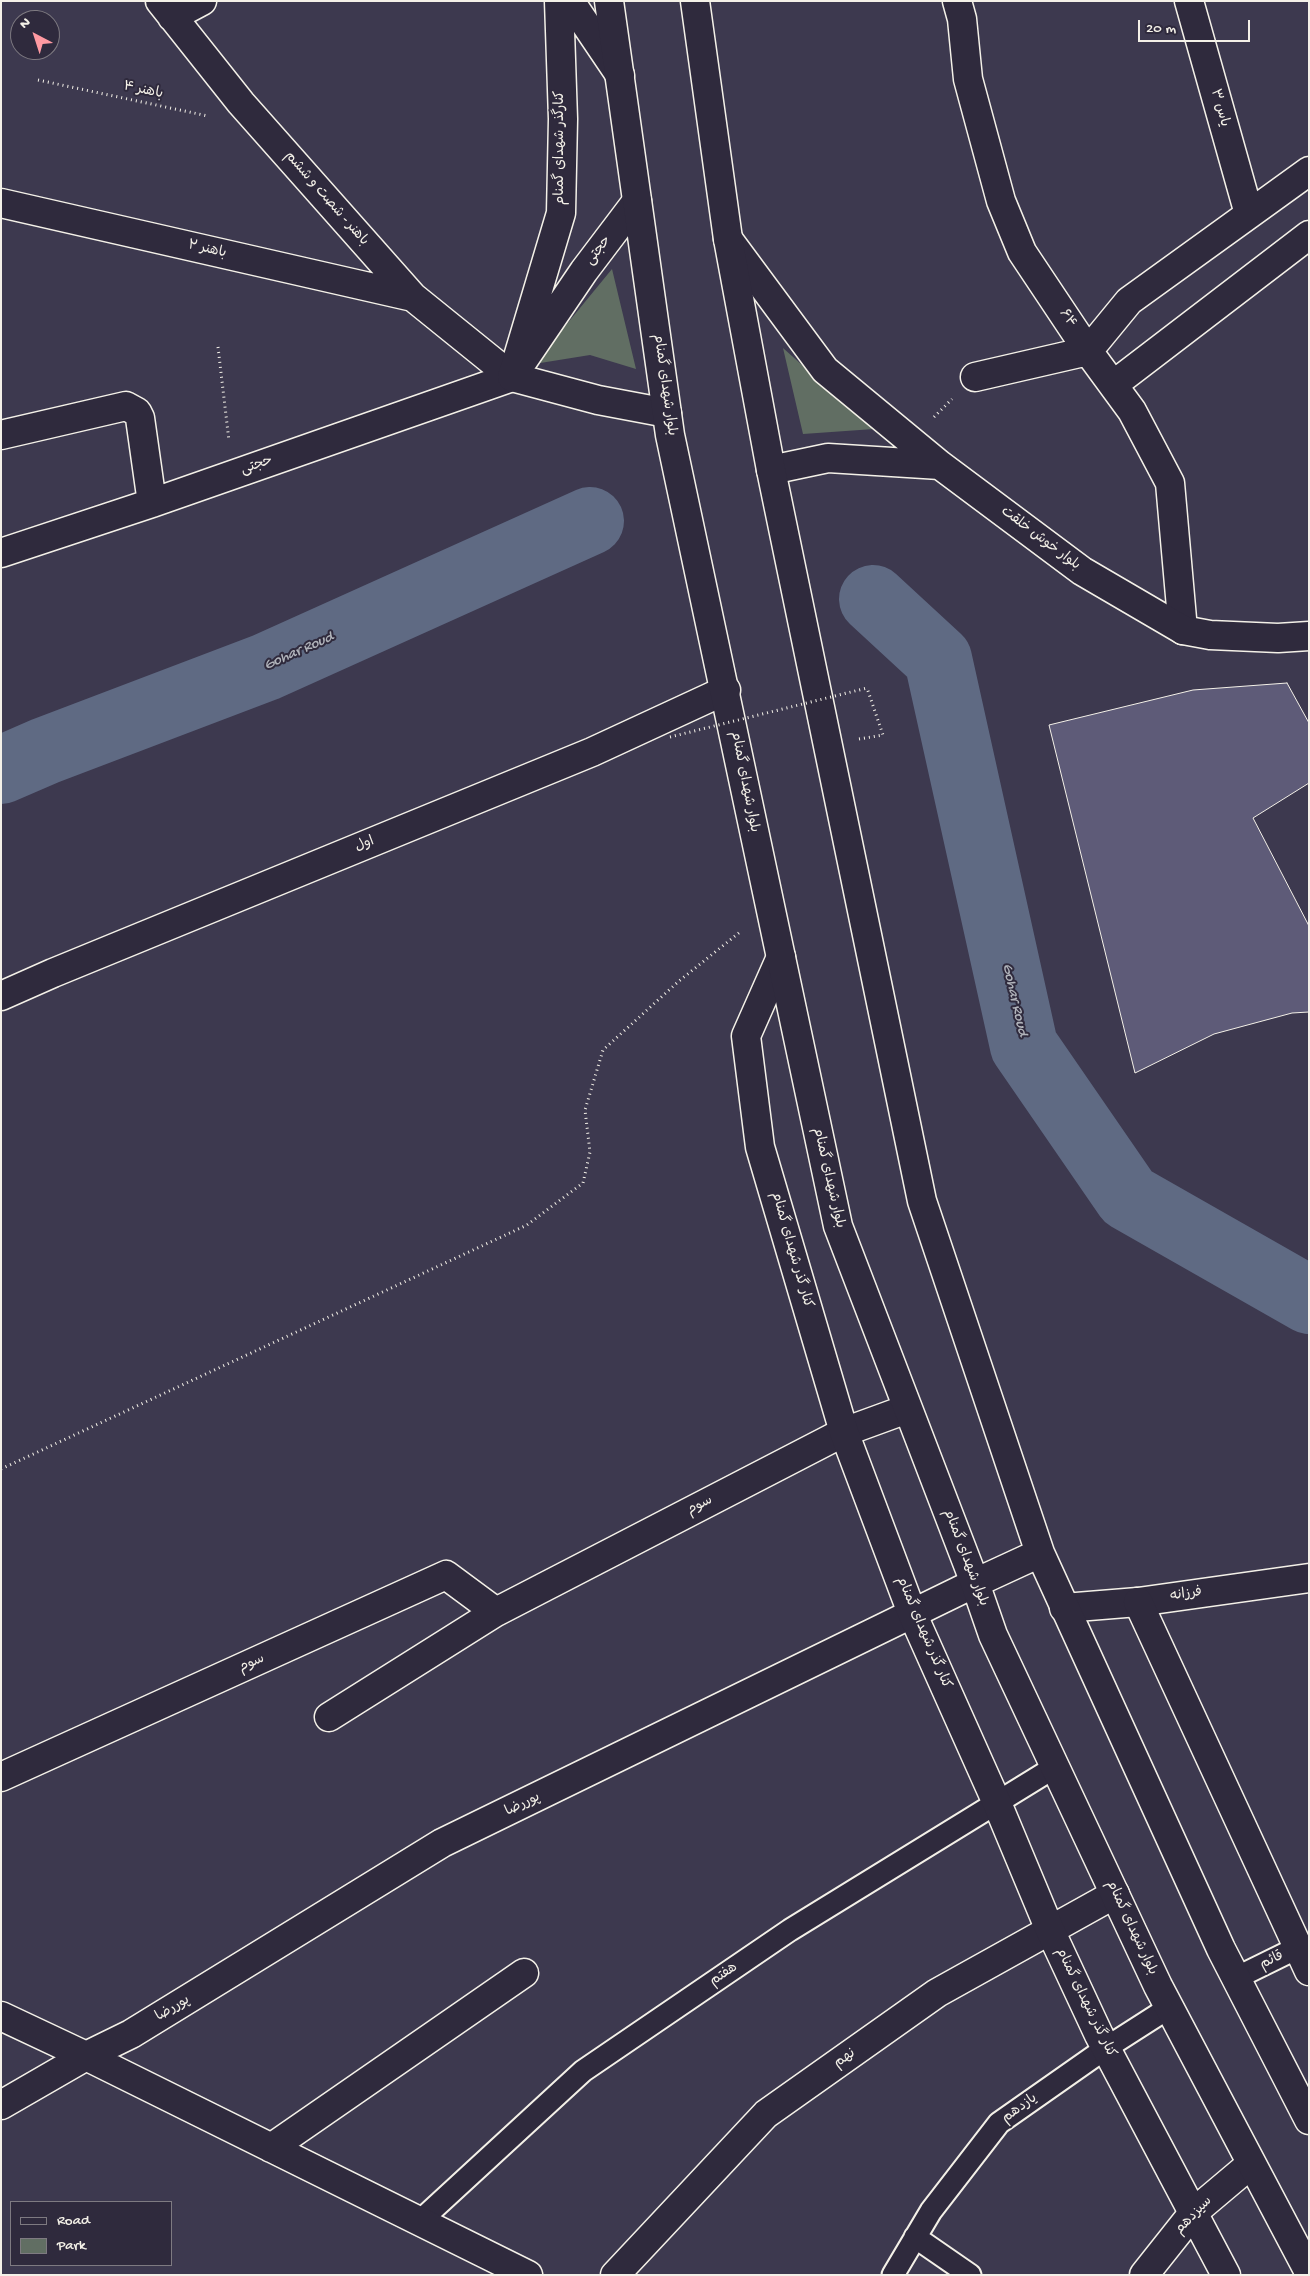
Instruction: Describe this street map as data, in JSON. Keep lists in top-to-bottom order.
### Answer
{
  "streets": {
    "main road": [
      "یاس ۳",
      "کنارگذر شهدای گمنام",
      "باهنر - شصت و ششم",
      "باهنر ۲",
      "حجتی",
      "۶۴",
      "بلوار شهدای گمنام",
      "بلوار خوش خلقت",
      "اول",
      "کنار گذر شهدای گمنام",
      "سوم",
      "فرزانه",
      "پوررضا",
      "نهم",
      "سیزدهم"
    ],
    "lane": ["قائم", "هفتم", "یازدهم"],
    "path": ["باهنر ۴"]
  },
  "crossings": [
    ["باهنر ۴", "باهنر - شصت و ششم"],
    ["کنارگذر شهدای گمنام", "باهنر - شصت و ششم"],
    ["کنارگذر شهدای گمنام", "حجتی"],
    ["باهنر - شصت و ششم", "باهنر ۲"],
    ["باهنر - شصت و ششم", "حجتی"],
    ["حجتی", "بلوار شهدای گمنام"],
    ["۶۴", "بلوار خوش خلقت"],
    ["بلوار شهدای گمنام", "اول"],
    ["بلوار شهدای گمنام", "کنار گذر شهدای گمنام"],
    ["بلوار شهدای گمنام", "سوم"],
    ["بلوار شهدای گمنام", "پوررضا"],
    ["بلوار شهدای گمنام", "هفتم"],
    ["بلوار شهدای گمنام", "نهم"],
    ["بلوار شهدای گمنام", "یازدهم"],
    ["بلوار شهدای گمنام", "سیزدهم"],
    ["کنار گذر شهدای گمنام", "سوم"],
    ["کنار گذر شهدای گمنام", "پوررضا"],
    ["کنار گذر شهدای گمنام", "هفتم"],
    ["کنار گذر شهدای گمنام", "نهم"],
    ["کنار گذر شهدای گمنام", "یازدهم"],
    ["کنار گذر شهدای گمنام", "سیزدهم"]
  ],
  "water": ["Gohar Roud"],
  "legend": ["Road", "Park"],
  "scale_bar": "20 m",
  "north": "top left"
}
